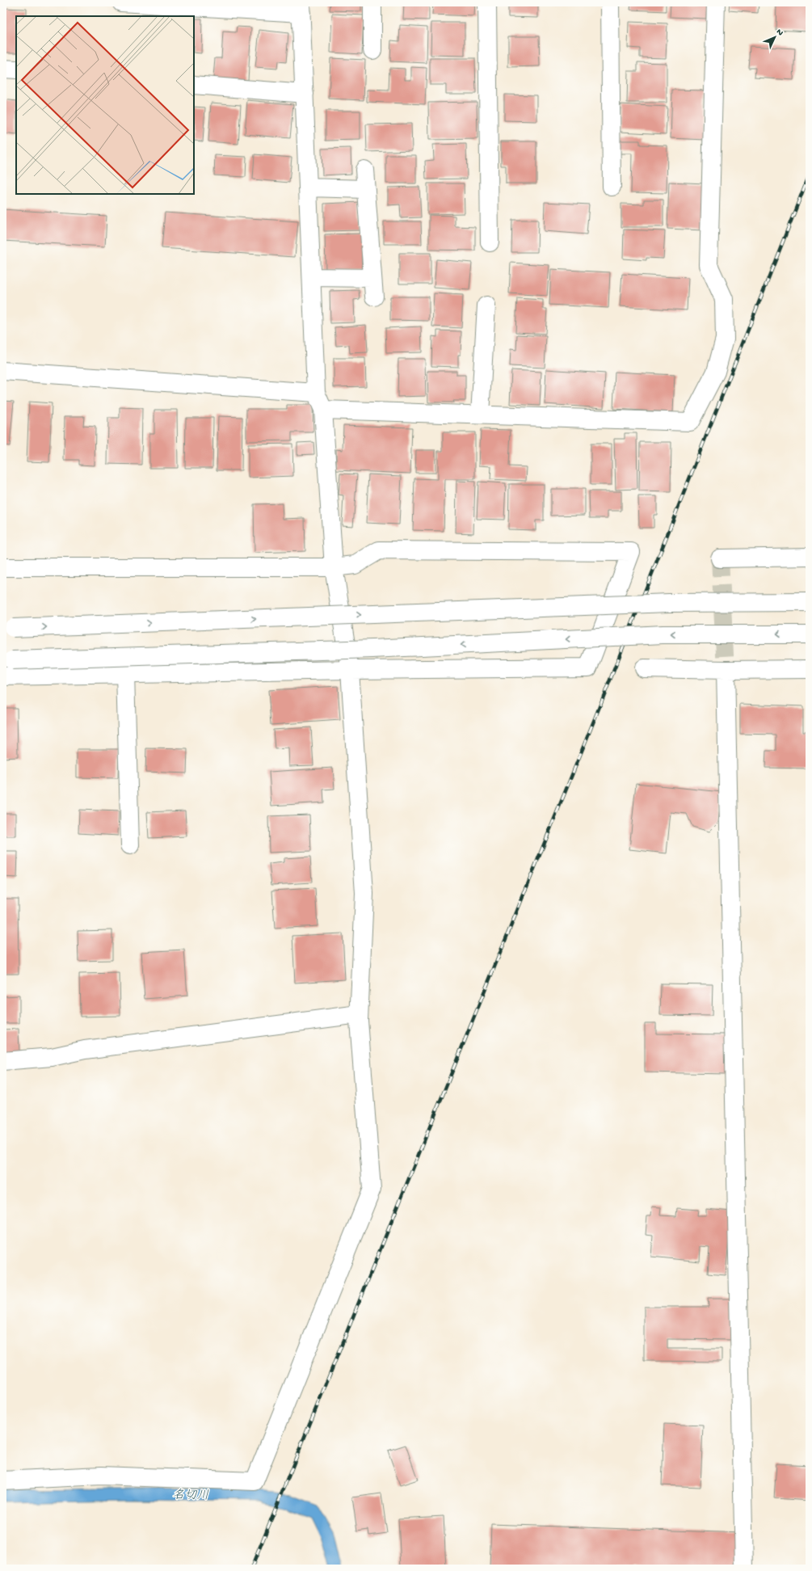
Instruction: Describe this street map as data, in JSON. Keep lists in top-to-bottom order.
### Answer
{
  "water": ["名切川"],
  "north": "top right"
}
